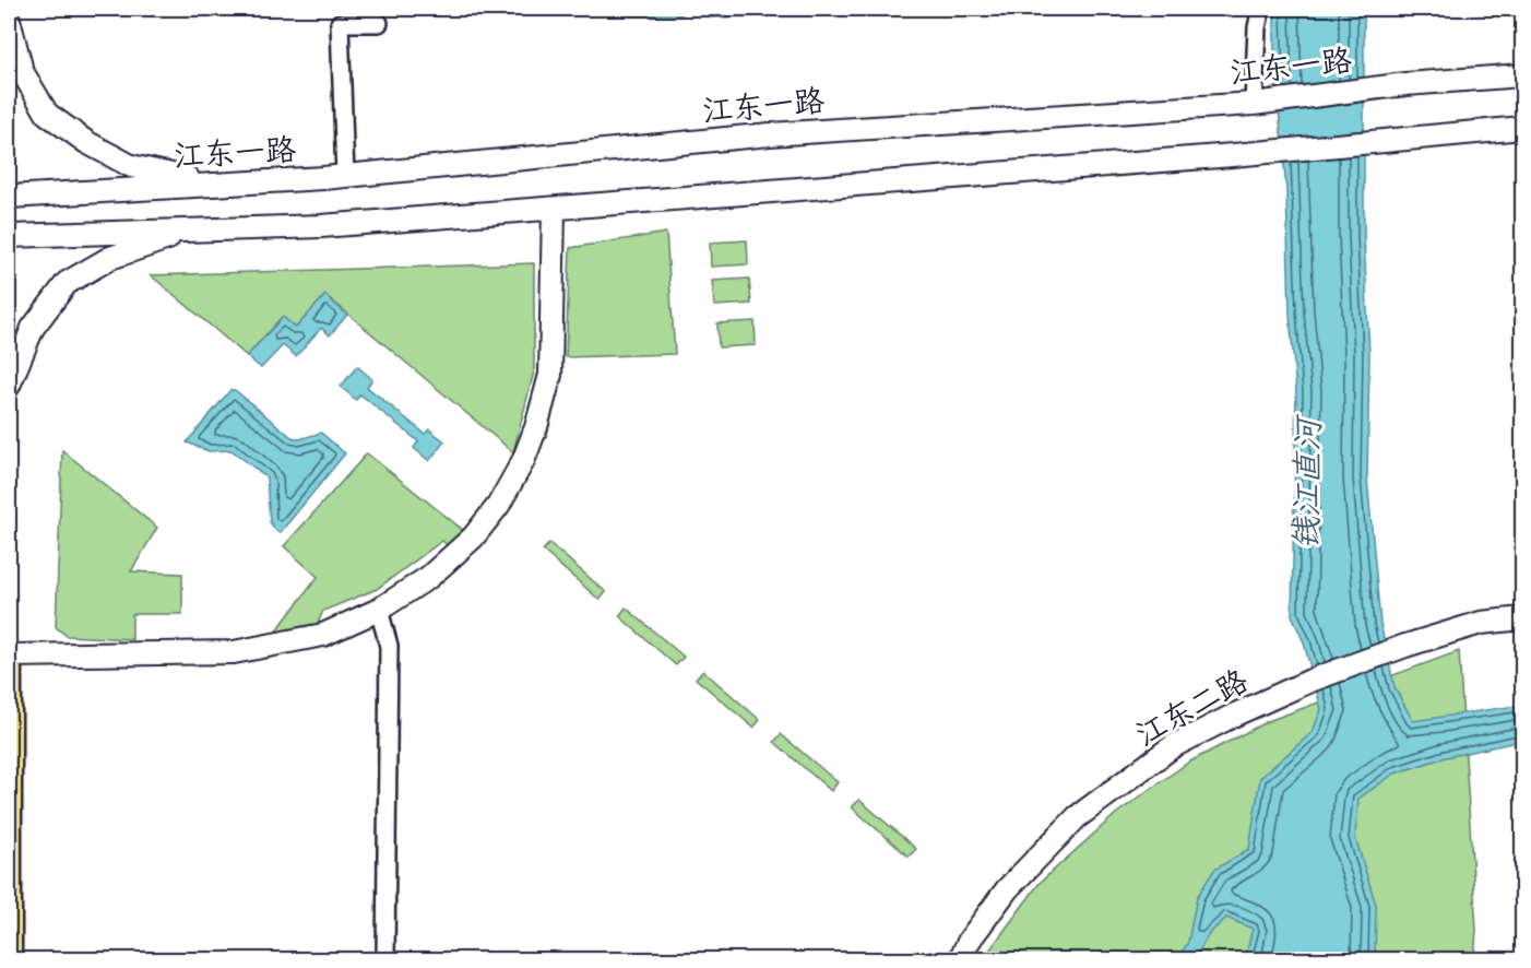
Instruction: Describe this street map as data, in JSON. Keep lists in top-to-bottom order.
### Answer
{
  "streets": {
    "main road": ["江东一路", "江东二路"]
  },
  "water": ["钱江直河"]
}
